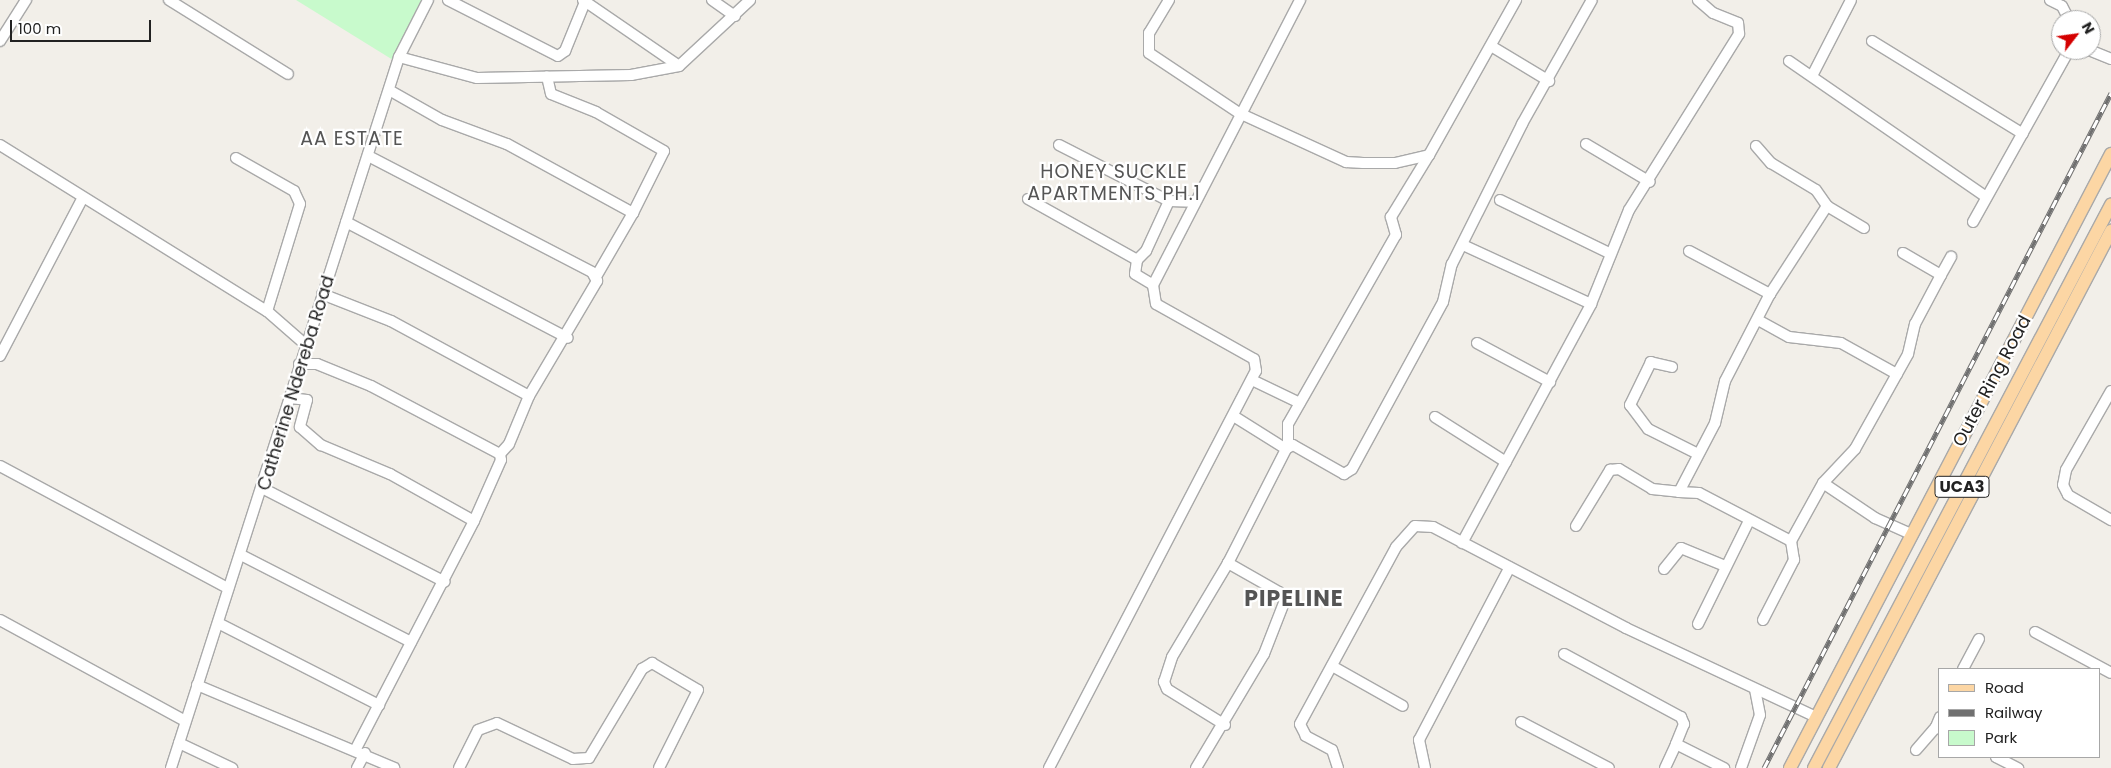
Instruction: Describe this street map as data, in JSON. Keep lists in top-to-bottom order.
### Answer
{
  "streets": {
    "main road": ["Outer Ring Road", "UCA3"],
    "street": ["Catherine Ndereba Road"]
  },
  "crossings": [
    ["Outer Ring Road", "UCA3"]
  ],
  "districts": ["AA ESTATE", "HONEY SUCKLE APARTMENTS PH.1", "PIPELINE"],
  "legend": ["Road", "Railway", "Park"],
  "scale_bar": "100 m",
  "north": "top right"
}
